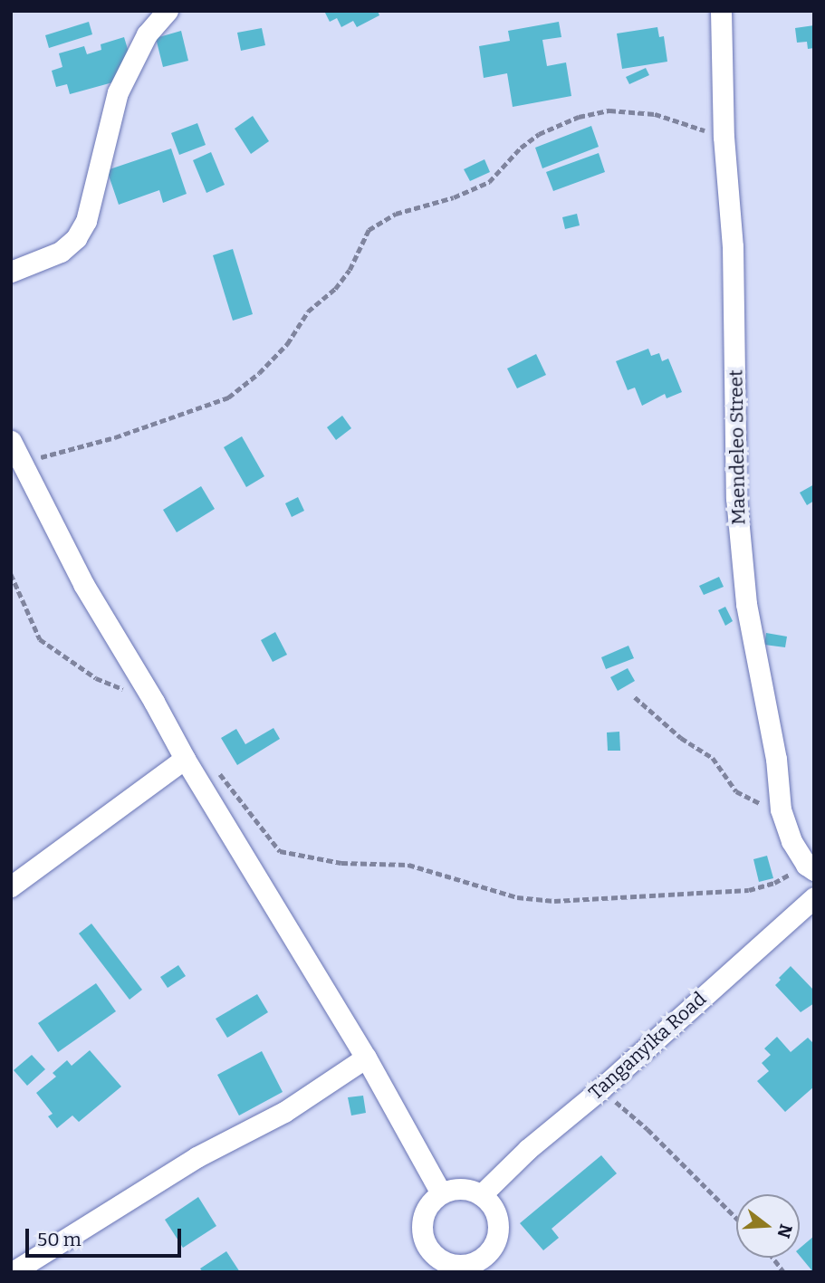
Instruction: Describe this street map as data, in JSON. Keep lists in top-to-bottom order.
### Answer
{
  "streets": {
    "street": ["Maendeleo Street", "Tanganyika Road"]
  },
  "scale_bar": "50 m",
  "north": "right"
}
